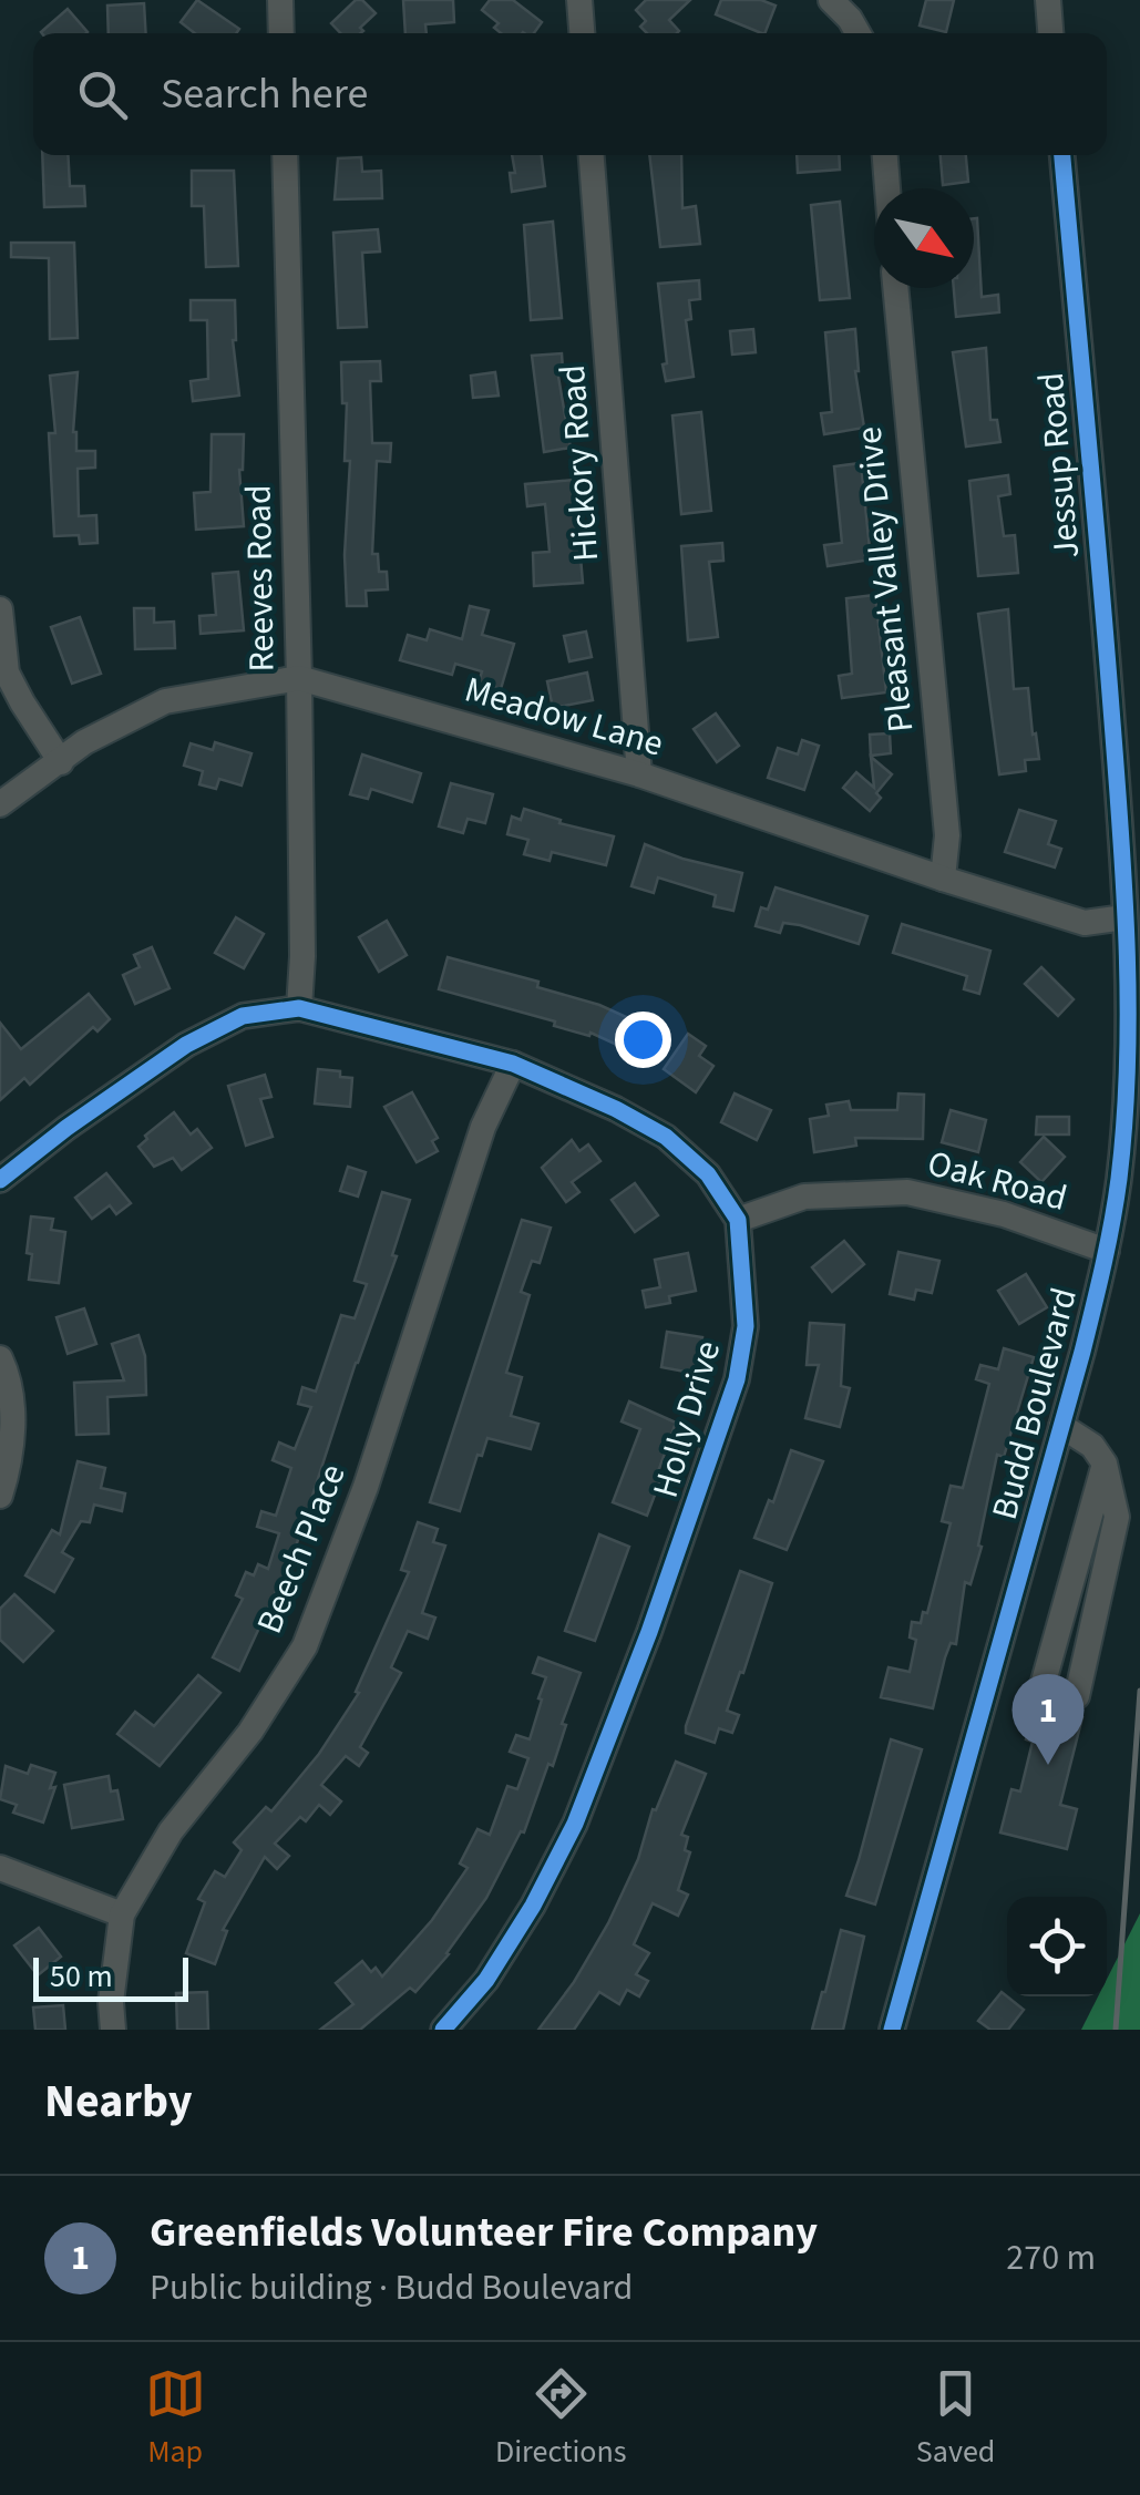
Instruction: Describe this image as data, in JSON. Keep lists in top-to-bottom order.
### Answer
{
  "streets": {
    "street": [
      "Hickory Road",
      "Jessup Road",
      "Reeves Road",
      "Pleasant Valley Drive",
      "Meadow Lane",
      "Oak Road",
      "Budd Boulevard",
      "Holly Drive",
      "Beech Place"
    ]
  },
  "crossings": [
    ["Hickory Road", "Meadow Lane"],
    ["Jessup Road", "Budd Boulevard"],
    ["Reeves Road", "Meadow Lane"],
    ["Pleasant Valley Drive", "Meadow Lane"],
    ["Meadow Lane", "Budd Boulevard"],
    ["Oak Road", "Budd Boulevard"],
    ["Oak Road", "Holly Drive"]
  ],
  "scale_bar": "50 m",
  "north": "bottom right",
  "page": {
    "search": "Search here",
    "pins": "1",
    "scale": "50 m",
    "heading": "Nearby",
    "list": [
      {
        "mark": "1",
        "name": "Greenfields Volunteer Fire Company",
        "note": "Public building · Budd Boulevard",
        "value": "270 m"
      }
    ],
    "nav": ["Map", "Directions", "Saved"]
  }
}
